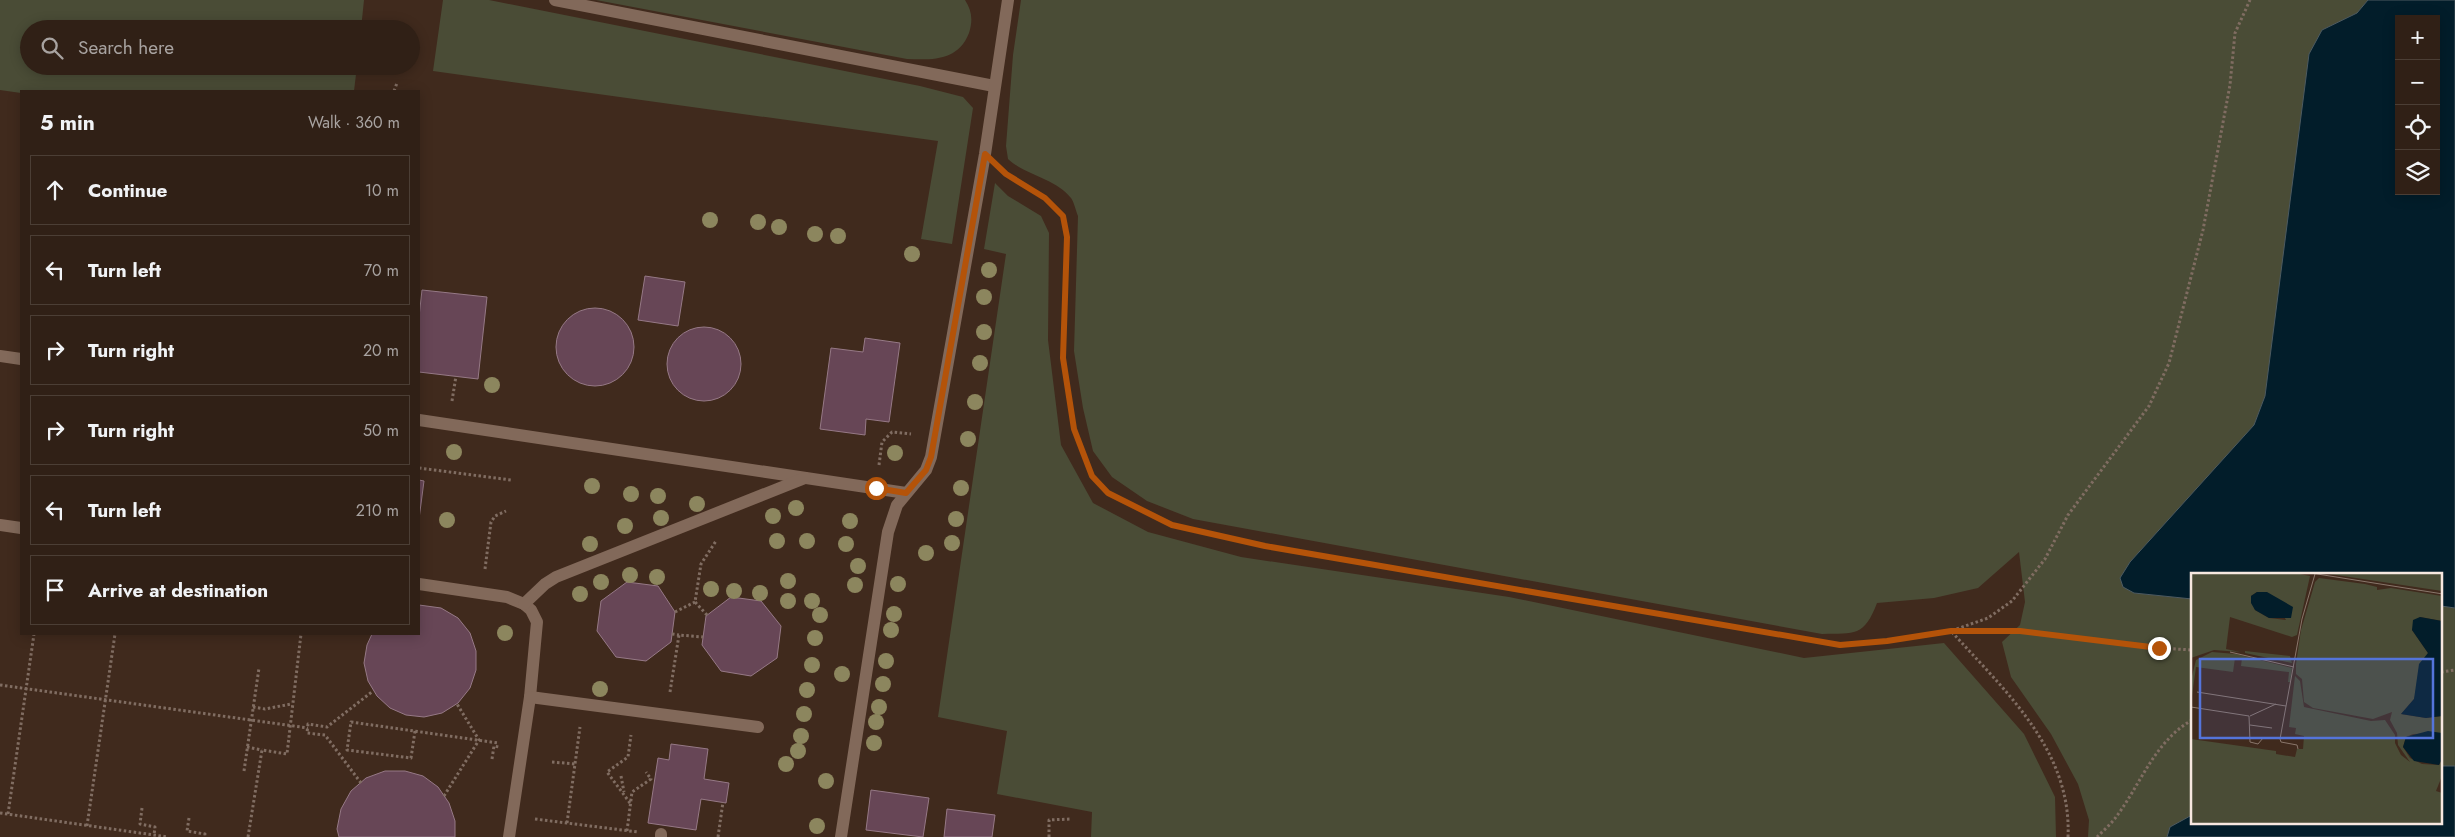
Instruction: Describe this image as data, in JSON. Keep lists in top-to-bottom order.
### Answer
{
  "page": {
    "map_buttons": ["+", "−"],
    "search": "Search here",
    "heading": ["5 min", "Walk · 360 m"],
    "list": [
      ["Continue", "10 m"],
      ["Turn left", "70 m"],
      ["Turn right", "20 m"],
      ["Turn right", "50 m"],
      ["Turn left", "210 m"],
      "Arrive at destination"
    ]
  }
}
